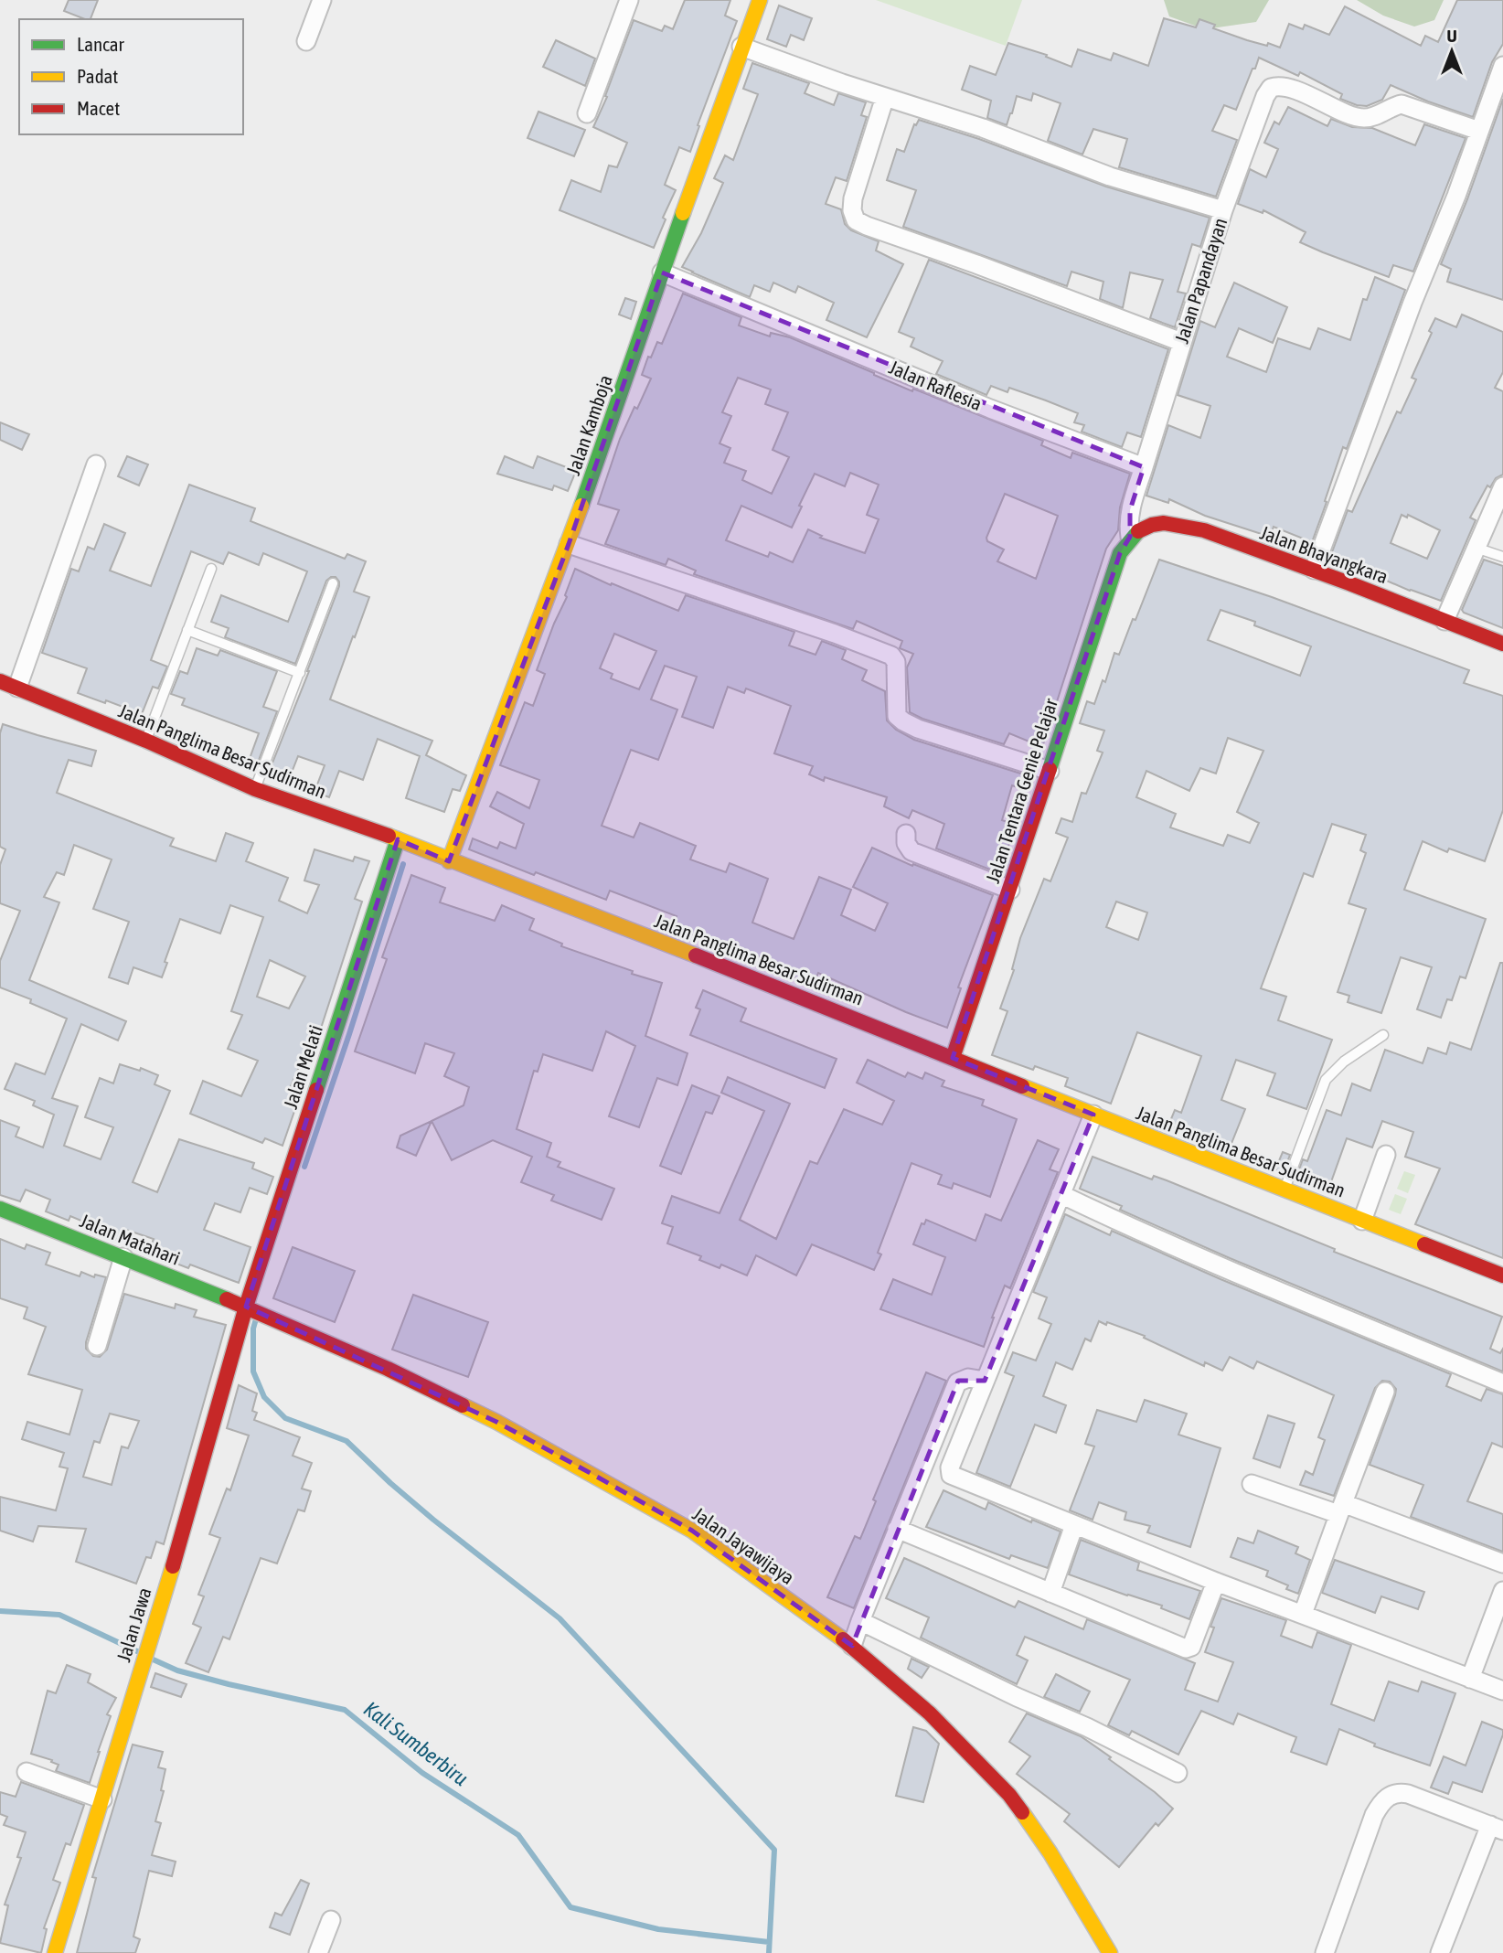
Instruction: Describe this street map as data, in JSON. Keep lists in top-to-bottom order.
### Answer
{
  "streets": {
    "street": [
      "Jalan Papandayan",
      "Jalan Raflesia",
      "Jalan Kamboja",
      "Jalan Bhayangkara",
      "Jalan Panglima Besar Sudirman",
      "Jalan Tentara Genie Pelajar",
      "Jalan Melati",
      "Jalan Matahari",
      "Jalan Jayawijaya",
      "Jalan Jawa"
    ]
  },
  "crossings": [
    ["Jalan Papandayan", "Jalan Raflesia"],
    ["Jalan Raflesia", "Jalan Kamboja"],
    ["Jalan Kamboja", "Jalan Panglima Besar Sudirman"],
    ["Jalan Bhayangkara", "Jalan Tentara Genie Pelajar"],
    ["Jalan Panglima Besar Sudirman", "Jalan Tentara Genie Pelajar"],
    ["Jalan Panglima Besar Sudirman", "Jalan Melati"],
    ["Jalan Melati", "Jalan Matahari"],
    ["Jalan Melati", "Jalan Jayawijaya"],
    ["Jalan Melati", "Jalan Jawa"],
    ["Jalan Matahari", "Jalan Jayawijaya"],
    ["Jalan Matahari", "Jalan Jawa"],
    ["Jalan Jayawijaya", "Jalan Jawa"]
  ],
  "water": ["Kali Sumberbiru"],
  "legend": ["Lancar", "Padat", "Macet"],
  "north": "top"
}
